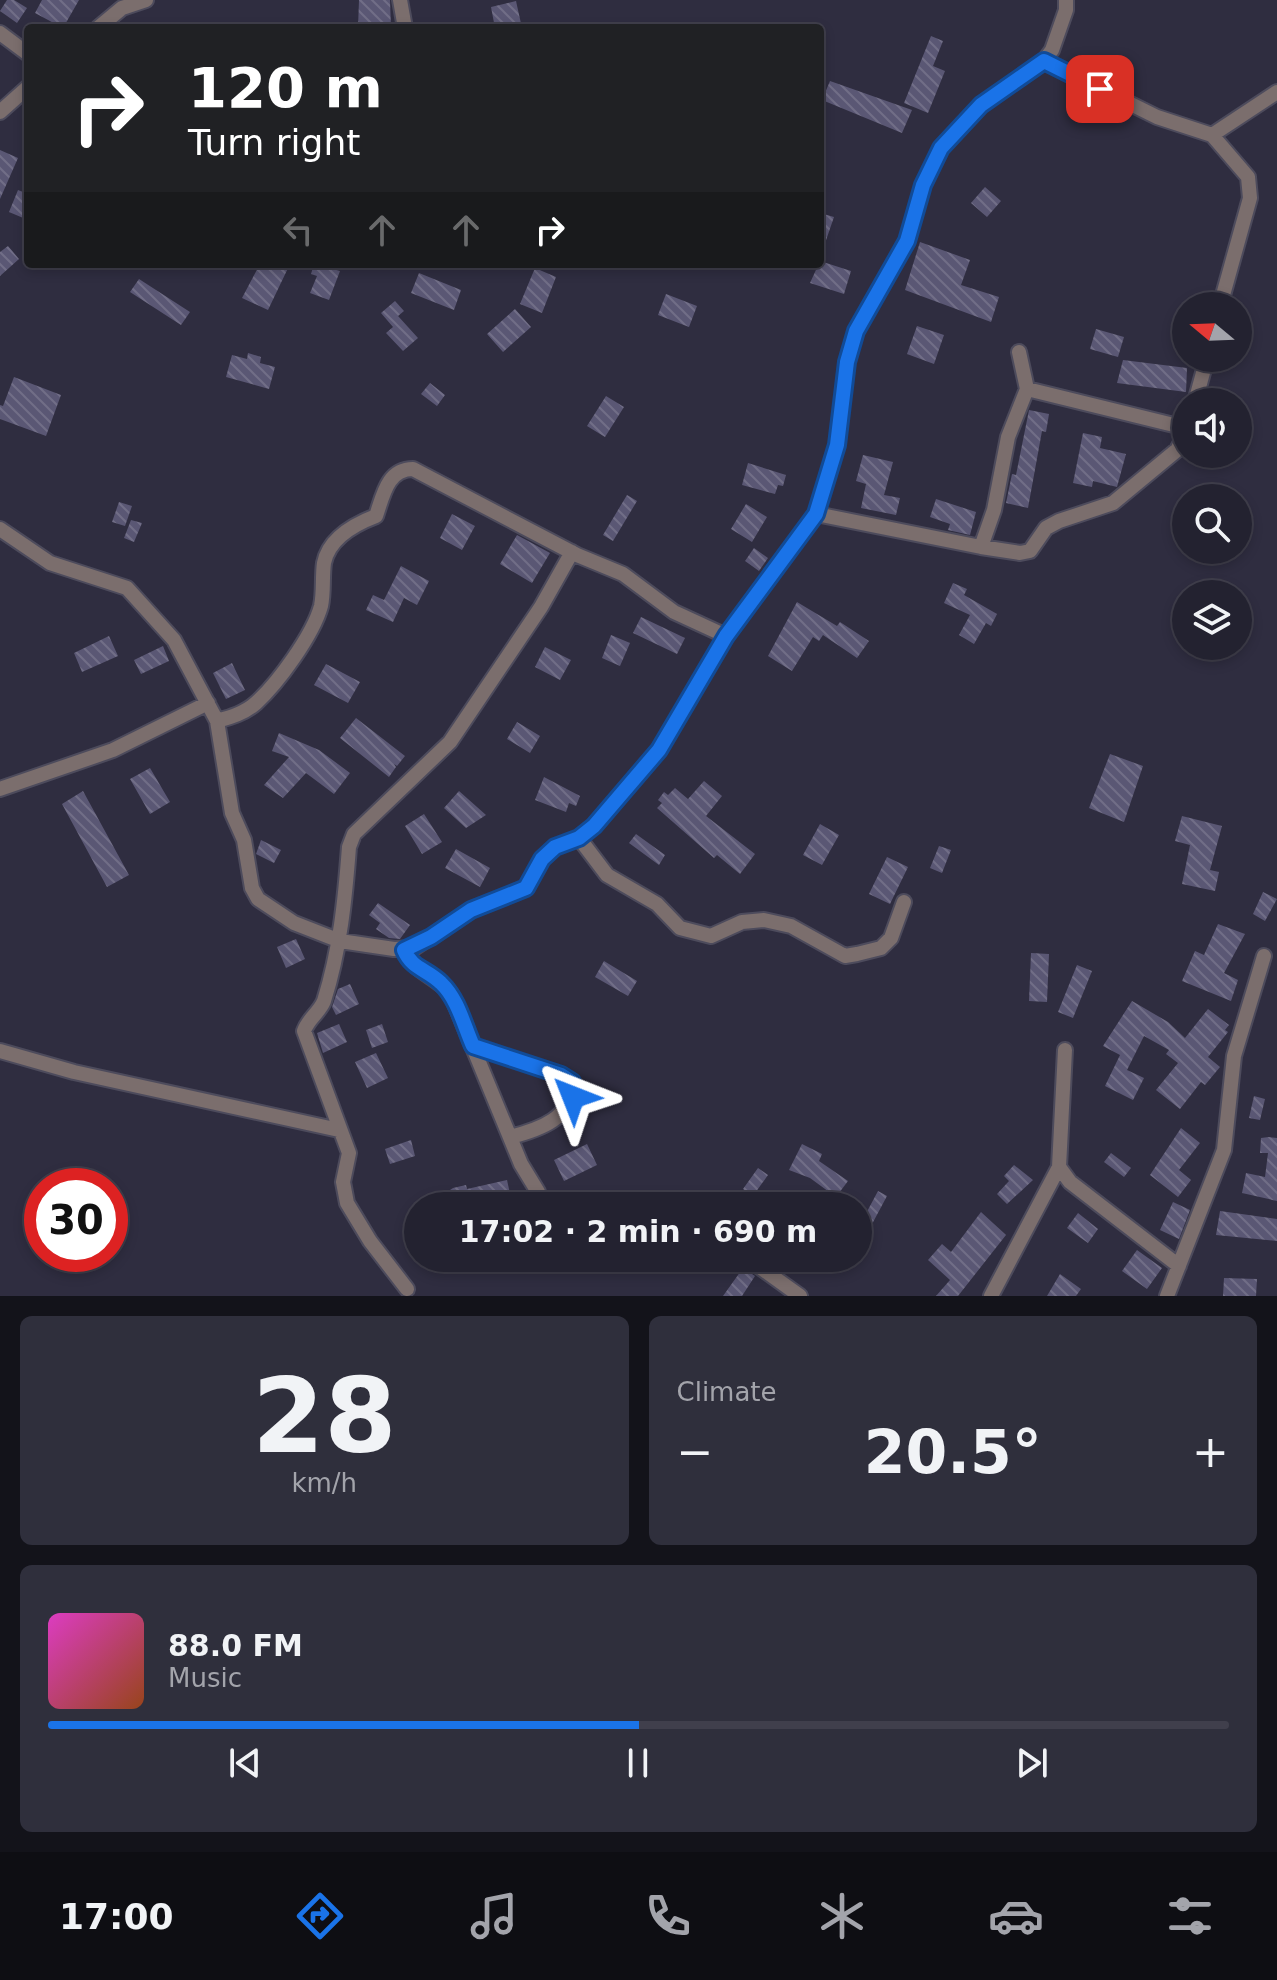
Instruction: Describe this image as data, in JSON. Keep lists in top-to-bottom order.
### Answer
{
  "north": "left",
  "page": {
    "turn": ["120 m", "Turn right"],
    "limit": "30",
    "trip": "17:02 · 2 min · 690 m",
    "tile": [
      ["28", "km/h"],
      "Climate"
    ],
    "heat": ["−", "20.5°", "+"],
    "song": ["88.0 FM", "Music"],
    "tabs": "17:00"
  }
}
